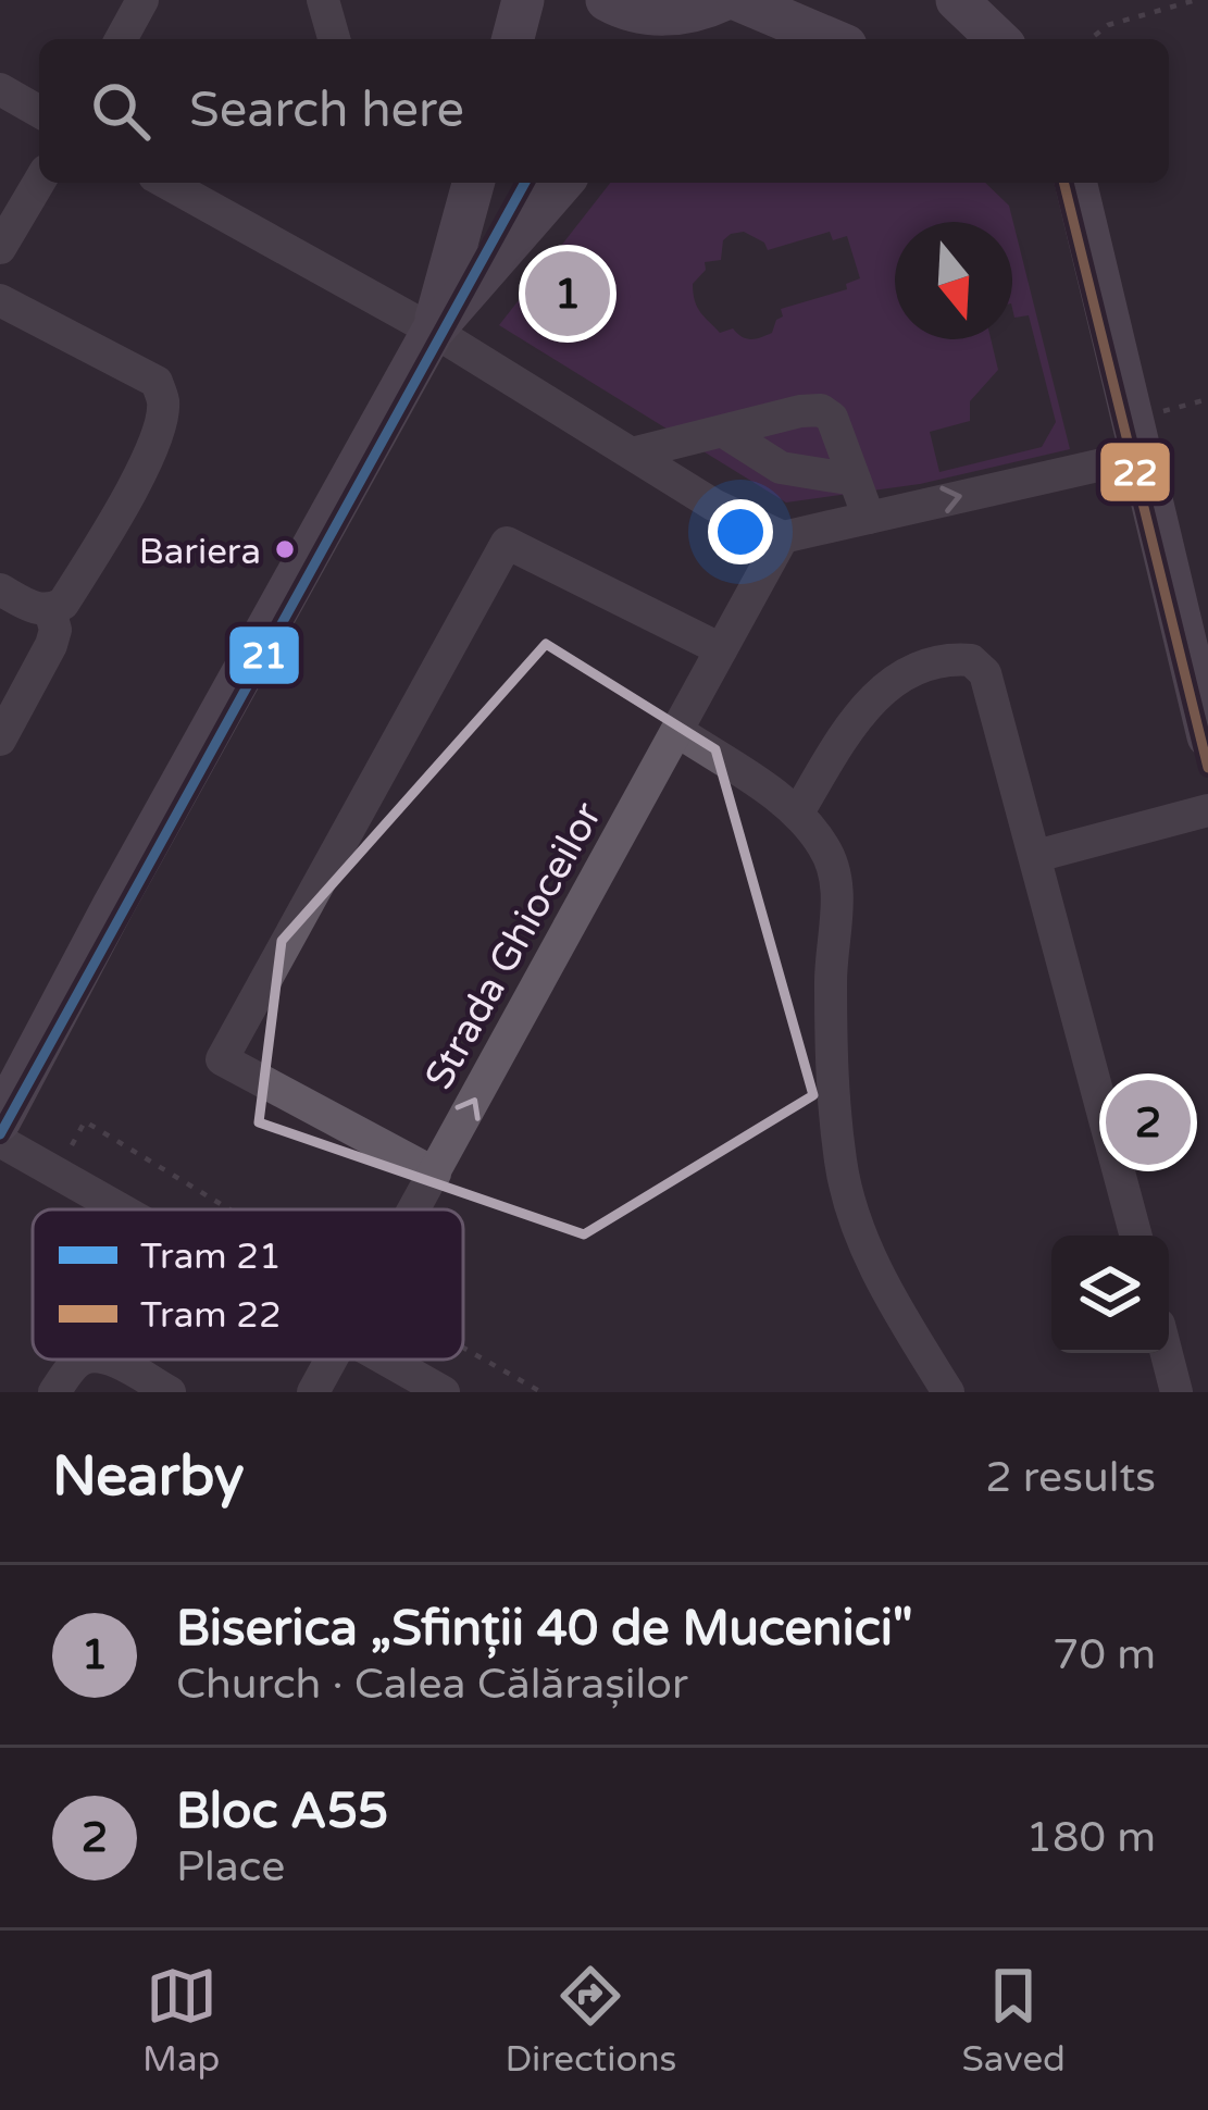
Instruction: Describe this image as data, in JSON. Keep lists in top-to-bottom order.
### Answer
{
  "streets": {
    "street": ["Strada Ghioceilor"]
  },
  "one_way": ["Strada Ghioceilor"],
  "places": ["Bariera"],
  "lines": ["tram line 21", "tram line 22"],
  "legend": ["Tram 21", "Tram 22"],
  "north": "bottom",
  "page": {
    "search": "Search here",
    "pins": ["1", "2"],
    "heading": ["Nearby", "2 results"],
    "list": [
      {
        "mark": "1",
        "name": "Biserica „Sfinții 40 de Mucenici\"",
        "note": "Church · Calea Călărașilor",
        "value": "70 m"
      },
      {
        "mark": "2",
        "name": "Bloc A55",
        "note": "Place",
        "value": "180 m"
      }
    ],
    "nav": ["Map", "Directions", "Saved"]
  }
}
